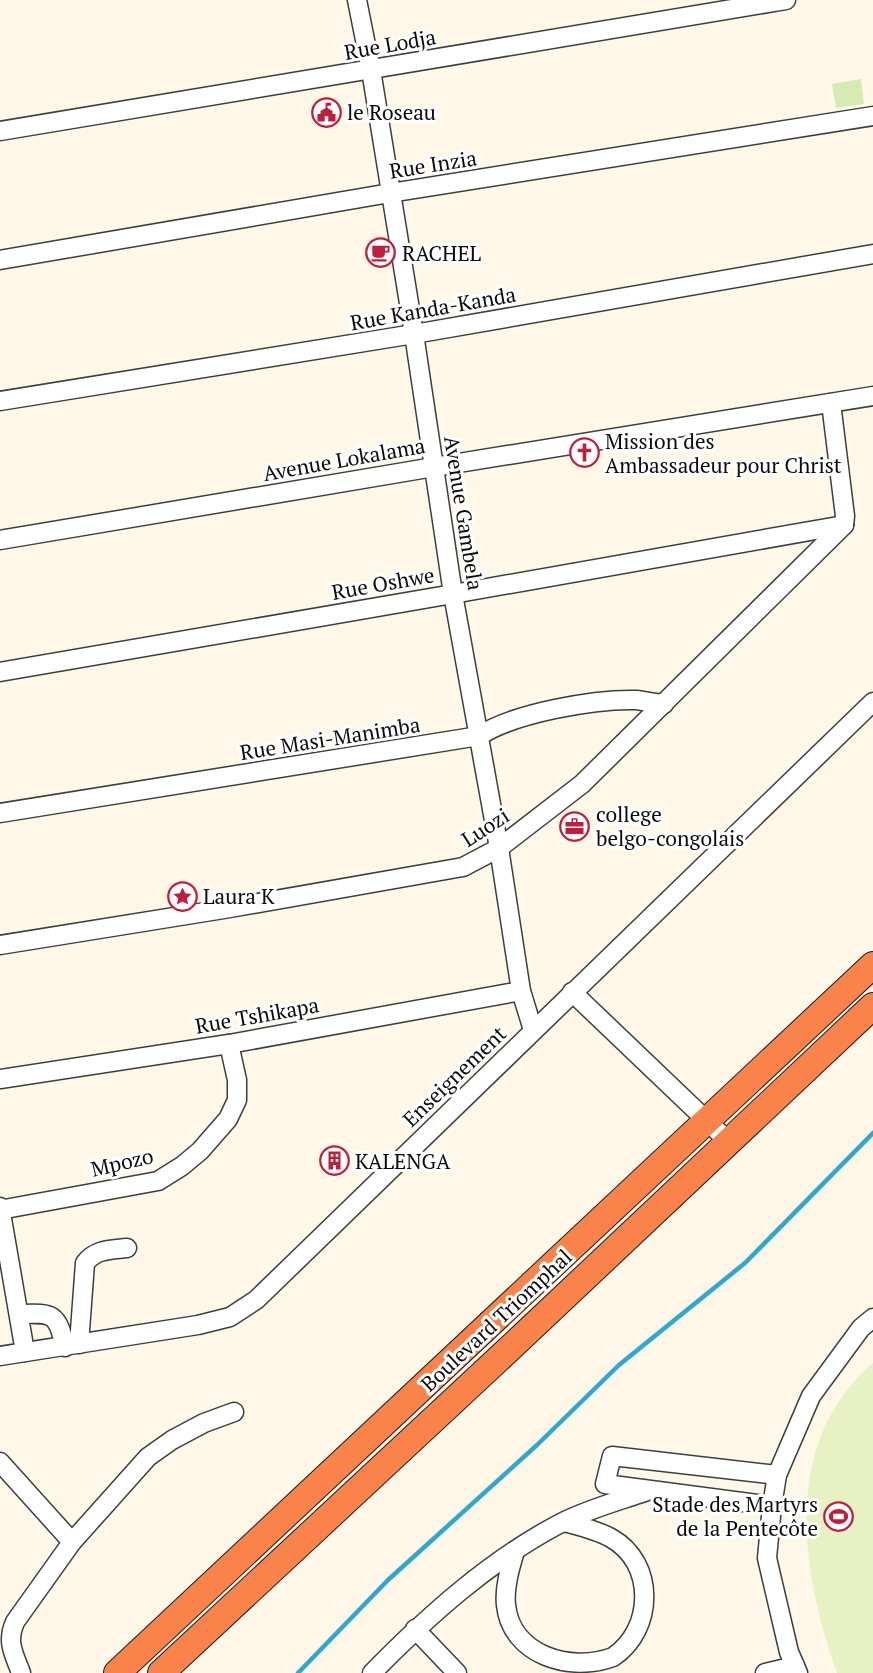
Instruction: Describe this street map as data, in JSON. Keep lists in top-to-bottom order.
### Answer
{
  "streets": {
    "highway": ["Boulevard Triomphal"],
    "street": [
      "Rue Lodja",
      "Rue Inzia",
      "Rue Kanda-Kanda",
      "Avenue Lokalama",
      "Avenue Gambela",
      "Rue Oshwe",
      "Rue Masi-Manimba",
      "Luozi",
      "Rue Tshikapa",
      "Enseignement",
      "Mpozo"
    ]
  },
  "crossings": [
    ["Rue Lodja", "Avenue Gambela"],
    ["Rue Inzia", "Avenue Gambela"],
    ["Rue Kanda-Kanda", "Avenue Gambela"],
    ["Avenue Lokalama", "Avenue Gambela"],
    ["Avenue Gambela", "Rue Oshwe"],
    ["Avenue Gambela", "Rue Masi-Manimba"],
    ["Avenue Gambela", "Luozi"],
    ["Avenue Gambela", "Rue Tshikapa"],
    ["Avenue Gambela", "Enseignement"],
    ["Rue Oshwe", "Luozi"],
    ["Rue Masi-Manimba", "Luozi"],
    ["Rue Tshikapa", "Mpozo"]
  ],
  "places": {
    "public building": ["le Roseau"],
    "cafe": ["RACHEL"],
    "church": ["Mission des Ambassadeur pour Christ"],
    "office": ["college belgo-congolais"],
    "place": ["Laura K"],
    "building": ["KALENGA"],
    "sports": ["Stade des Martyrs de la Pentecôte"]
  }
}
